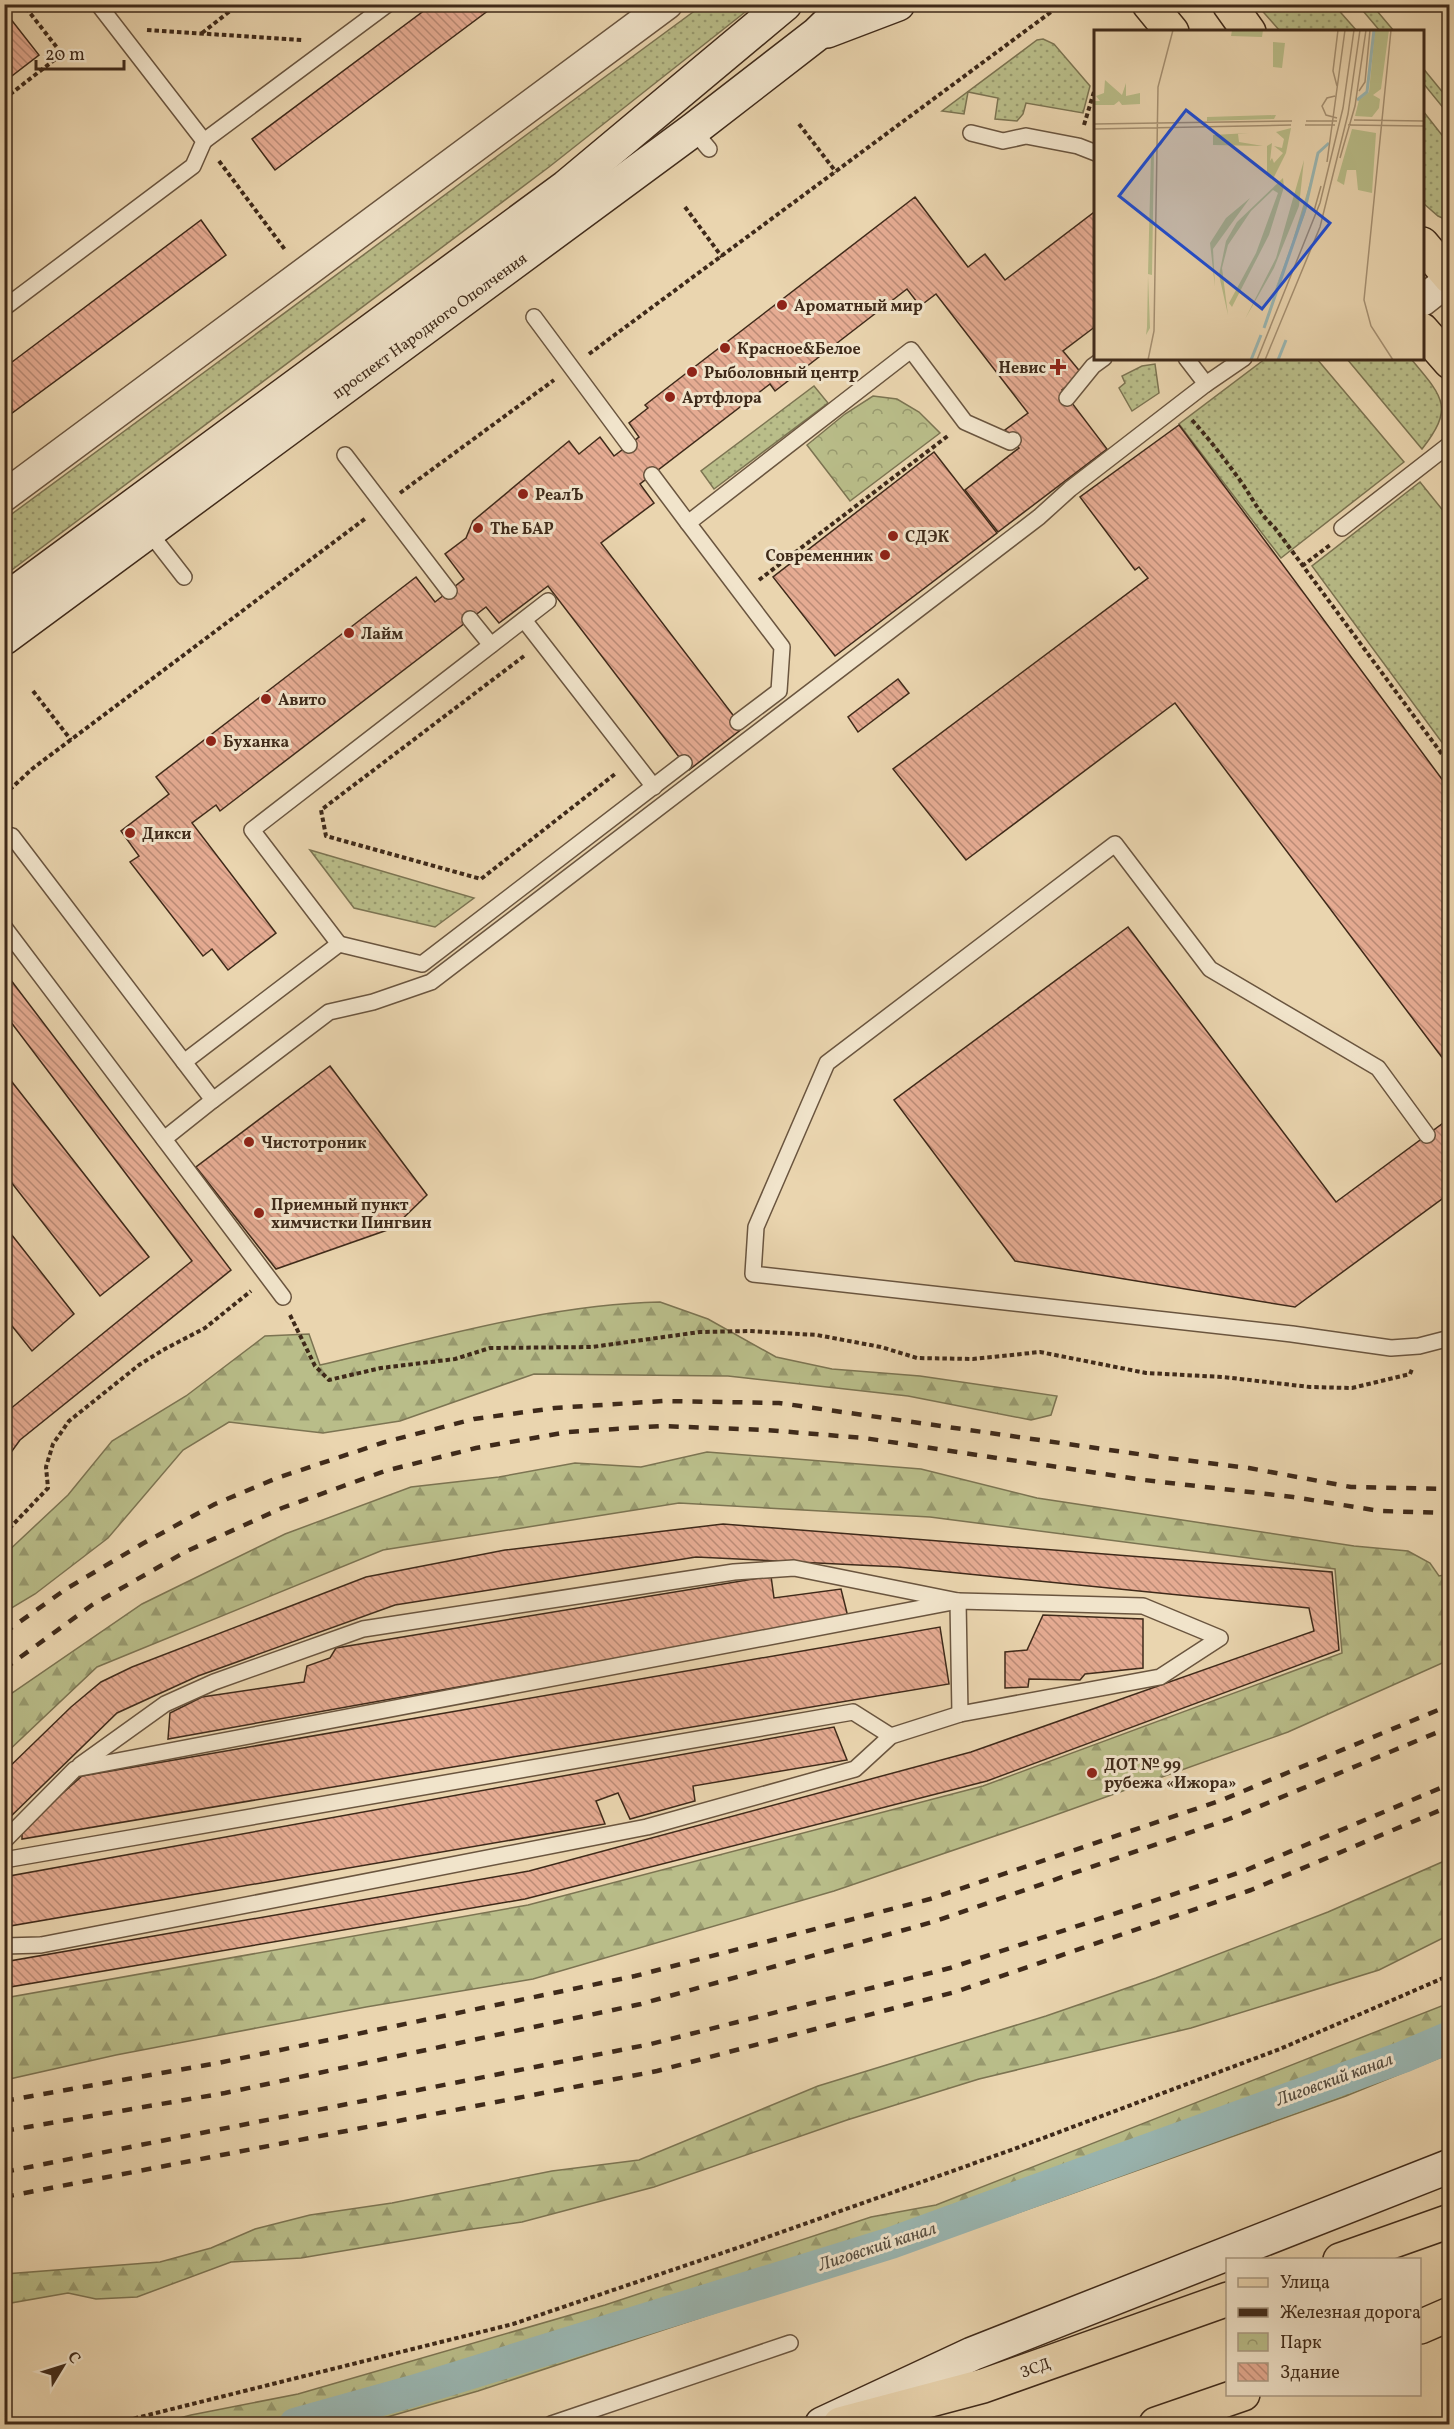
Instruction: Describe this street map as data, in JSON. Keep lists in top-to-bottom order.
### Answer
{
  "streets": {
    "main road": ["проспект Народного Ополчения", "ЗСД"]
  },
  "water": ["Лиговский канал"],
  "places": {
    "other": [
      "Ароматный мир",
      "Красное&Белое",
      "Рыболовный центр",
      "Артфлора",
      "РеалЪ",
      "The БАР",
      "СДЭК",
      "Современник",
      "Лайм",
      "Авито",
      "Буханка",
      "Дикси",
      "Чистотроник",
      "Приемный пункт химчистки Пингвин",
      "ДОТ № 99 рубежа «Ижора»"
    ],
    "health": ["Невис"]
  },
  "legend": [
    "Улица",
    "Железная дорога",
    "Парк",
    "Здание"
  ],
  "scale_bar": "20 m",
  "north": "top right"
}
